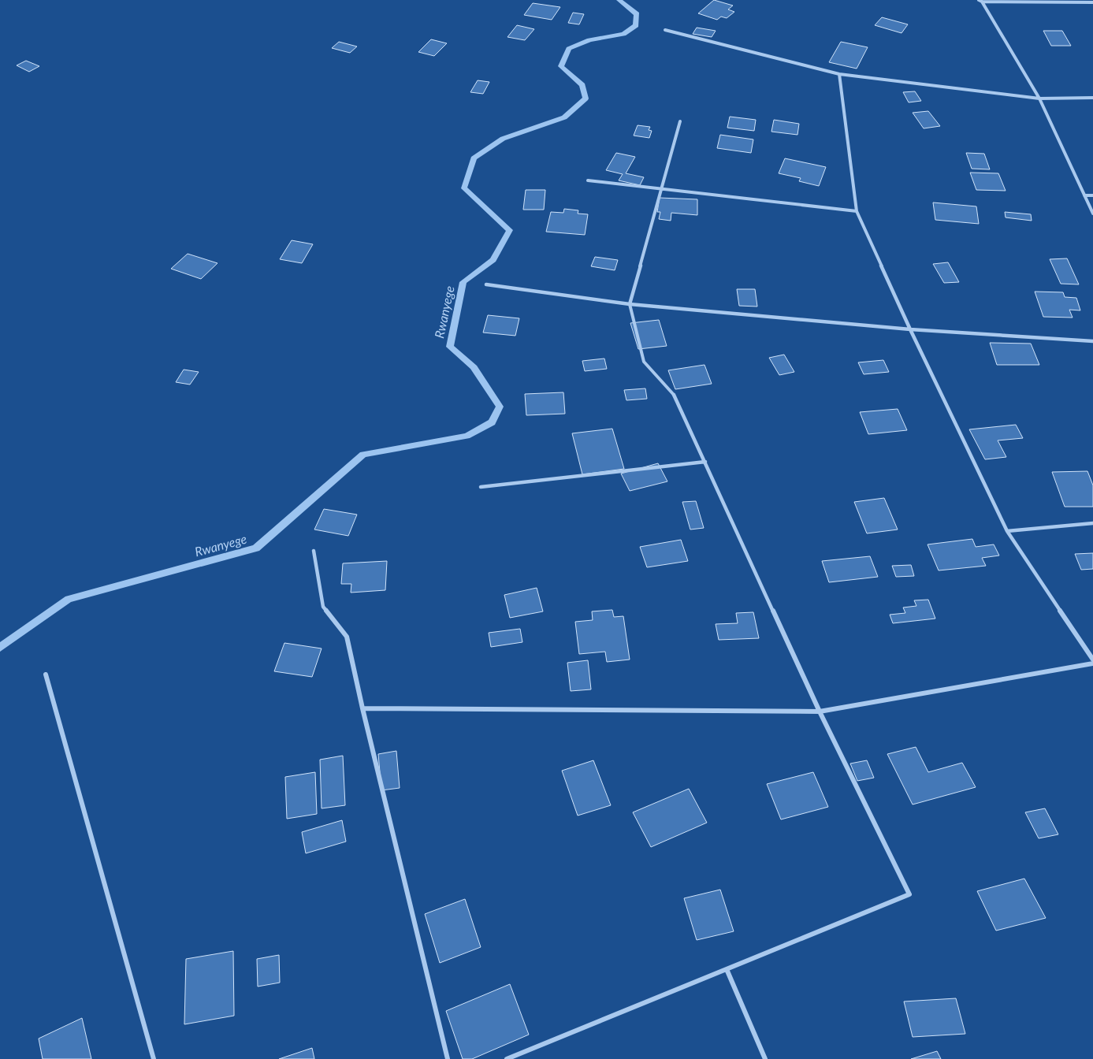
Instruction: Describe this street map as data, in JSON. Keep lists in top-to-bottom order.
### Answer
{
  "water": ["Rwanyege"]
}
